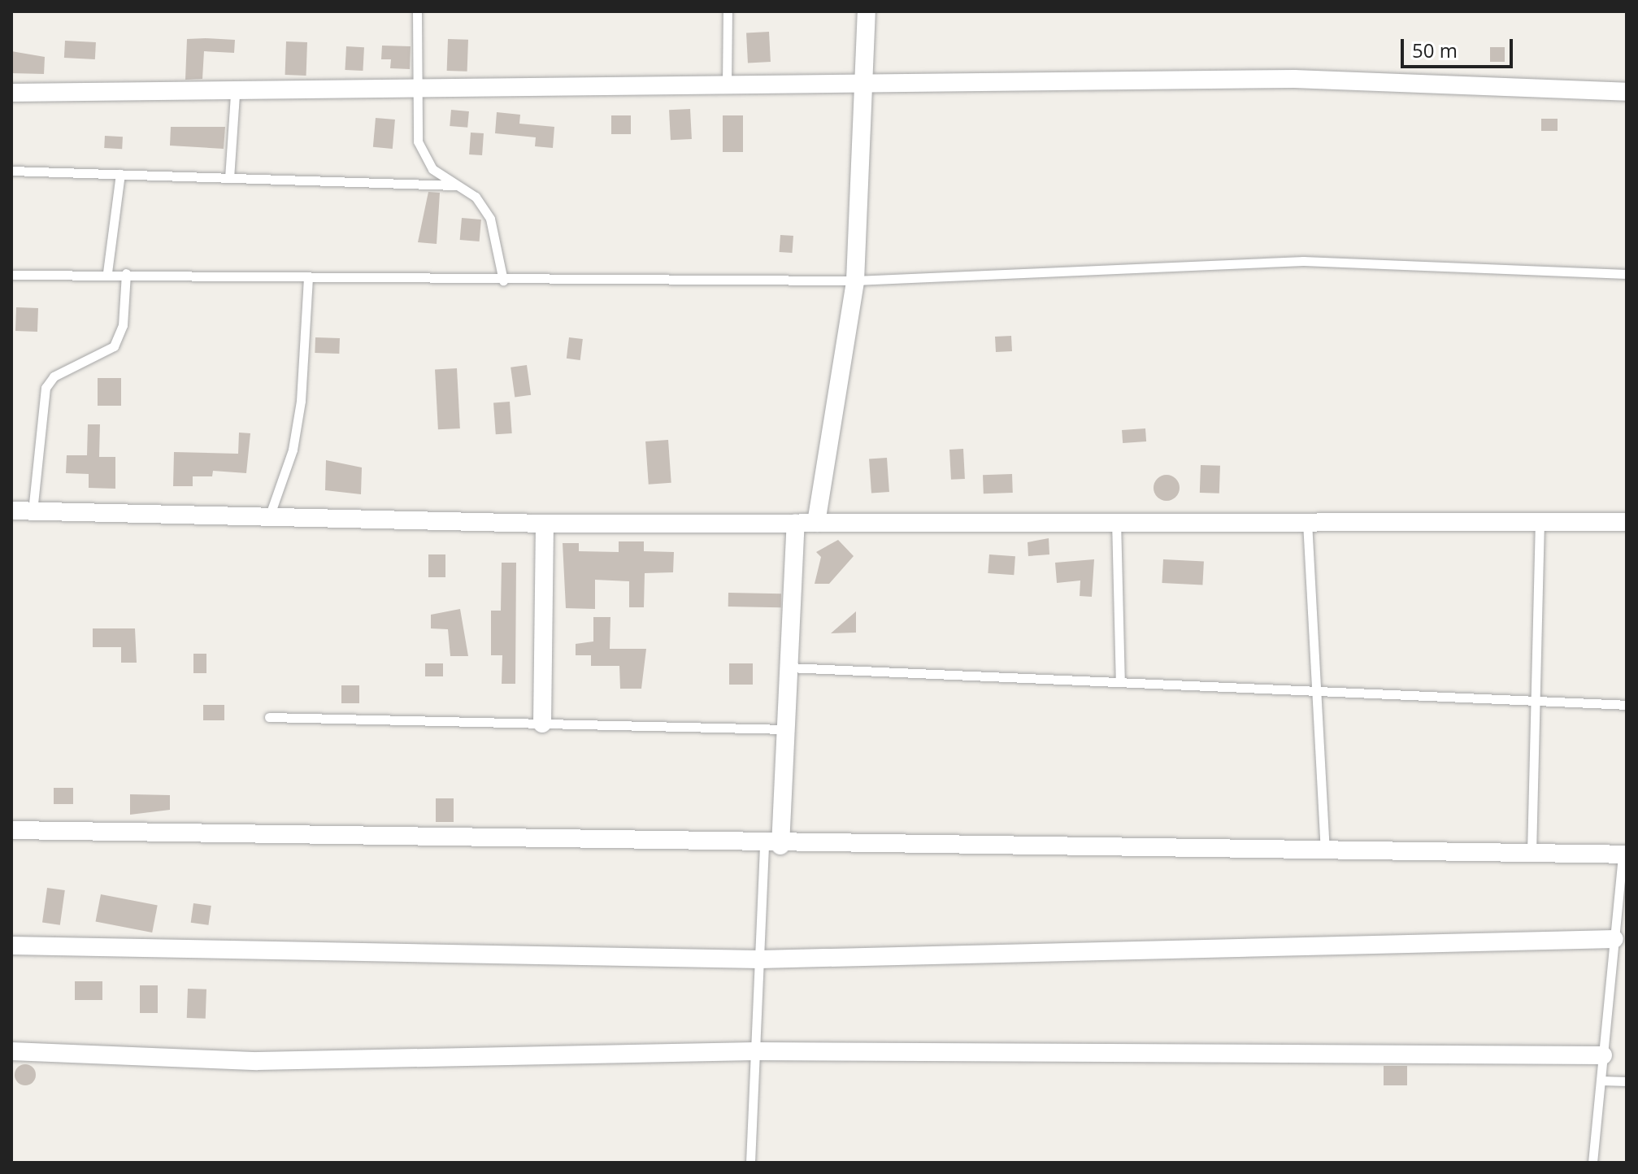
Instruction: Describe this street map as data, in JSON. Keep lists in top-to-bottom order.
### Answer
{
  "scale_bar": "50 m"
}
